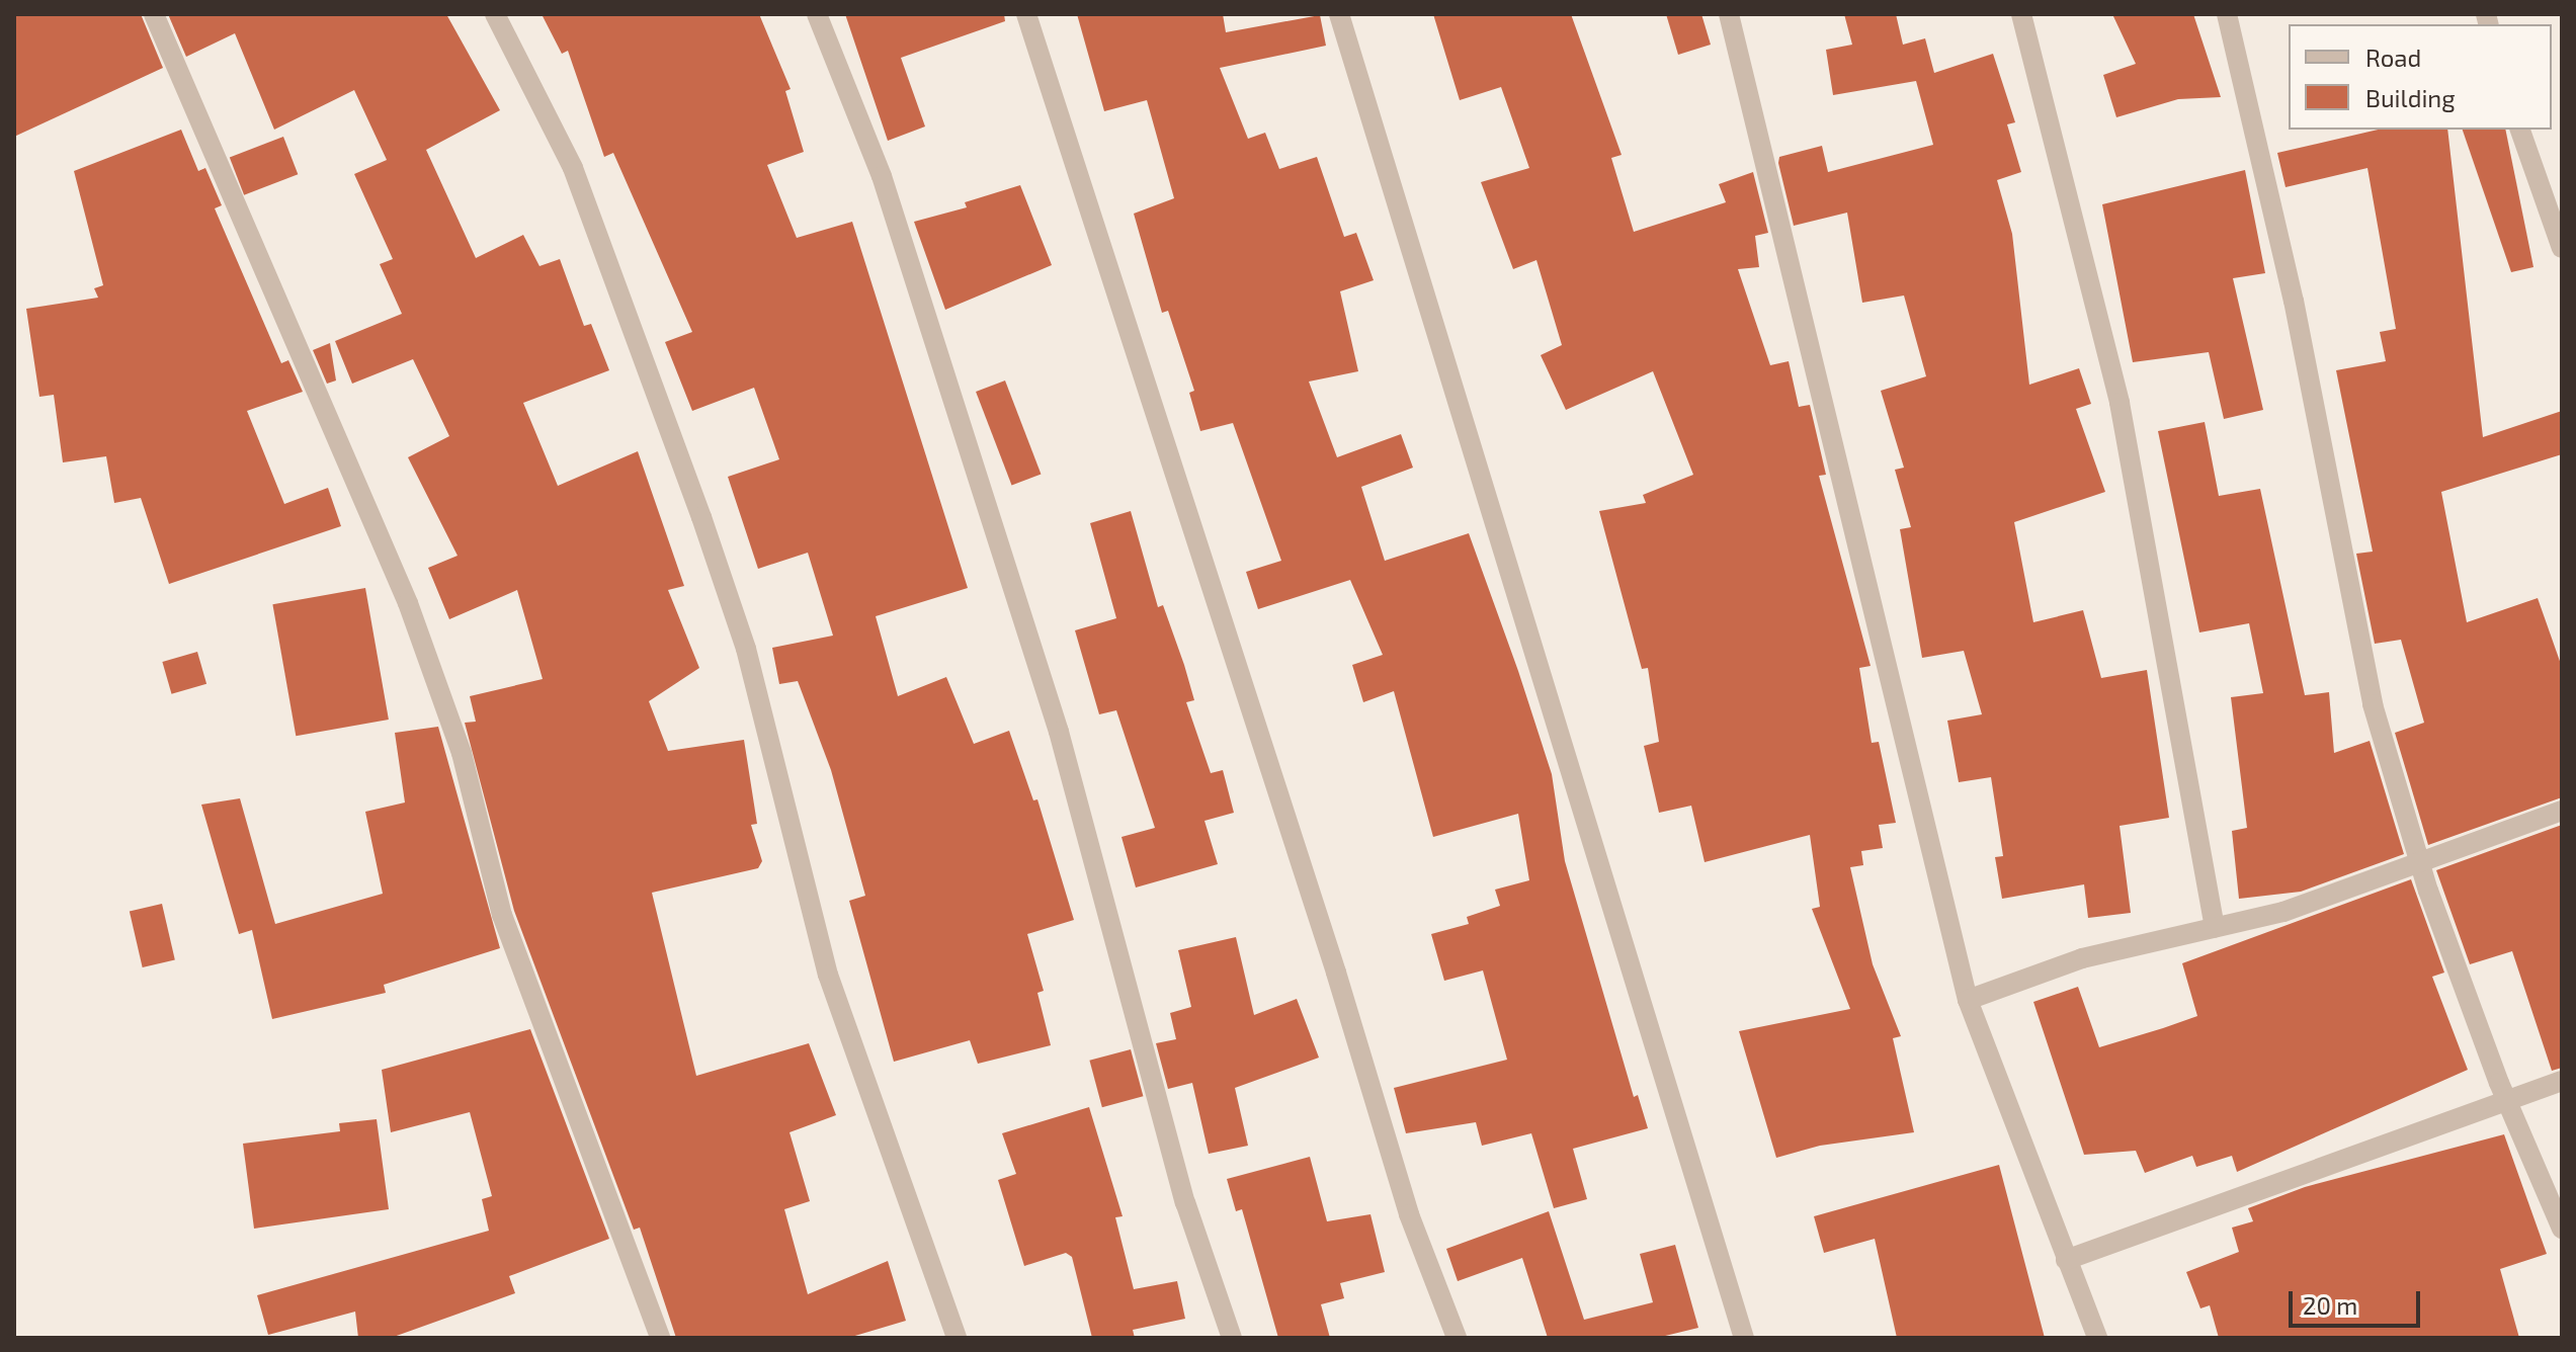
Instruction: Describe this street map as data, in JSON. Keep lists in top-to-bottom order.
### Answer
{
  "legend": ["Road", "Building"],
  "scale_bar": "20 m"
}
